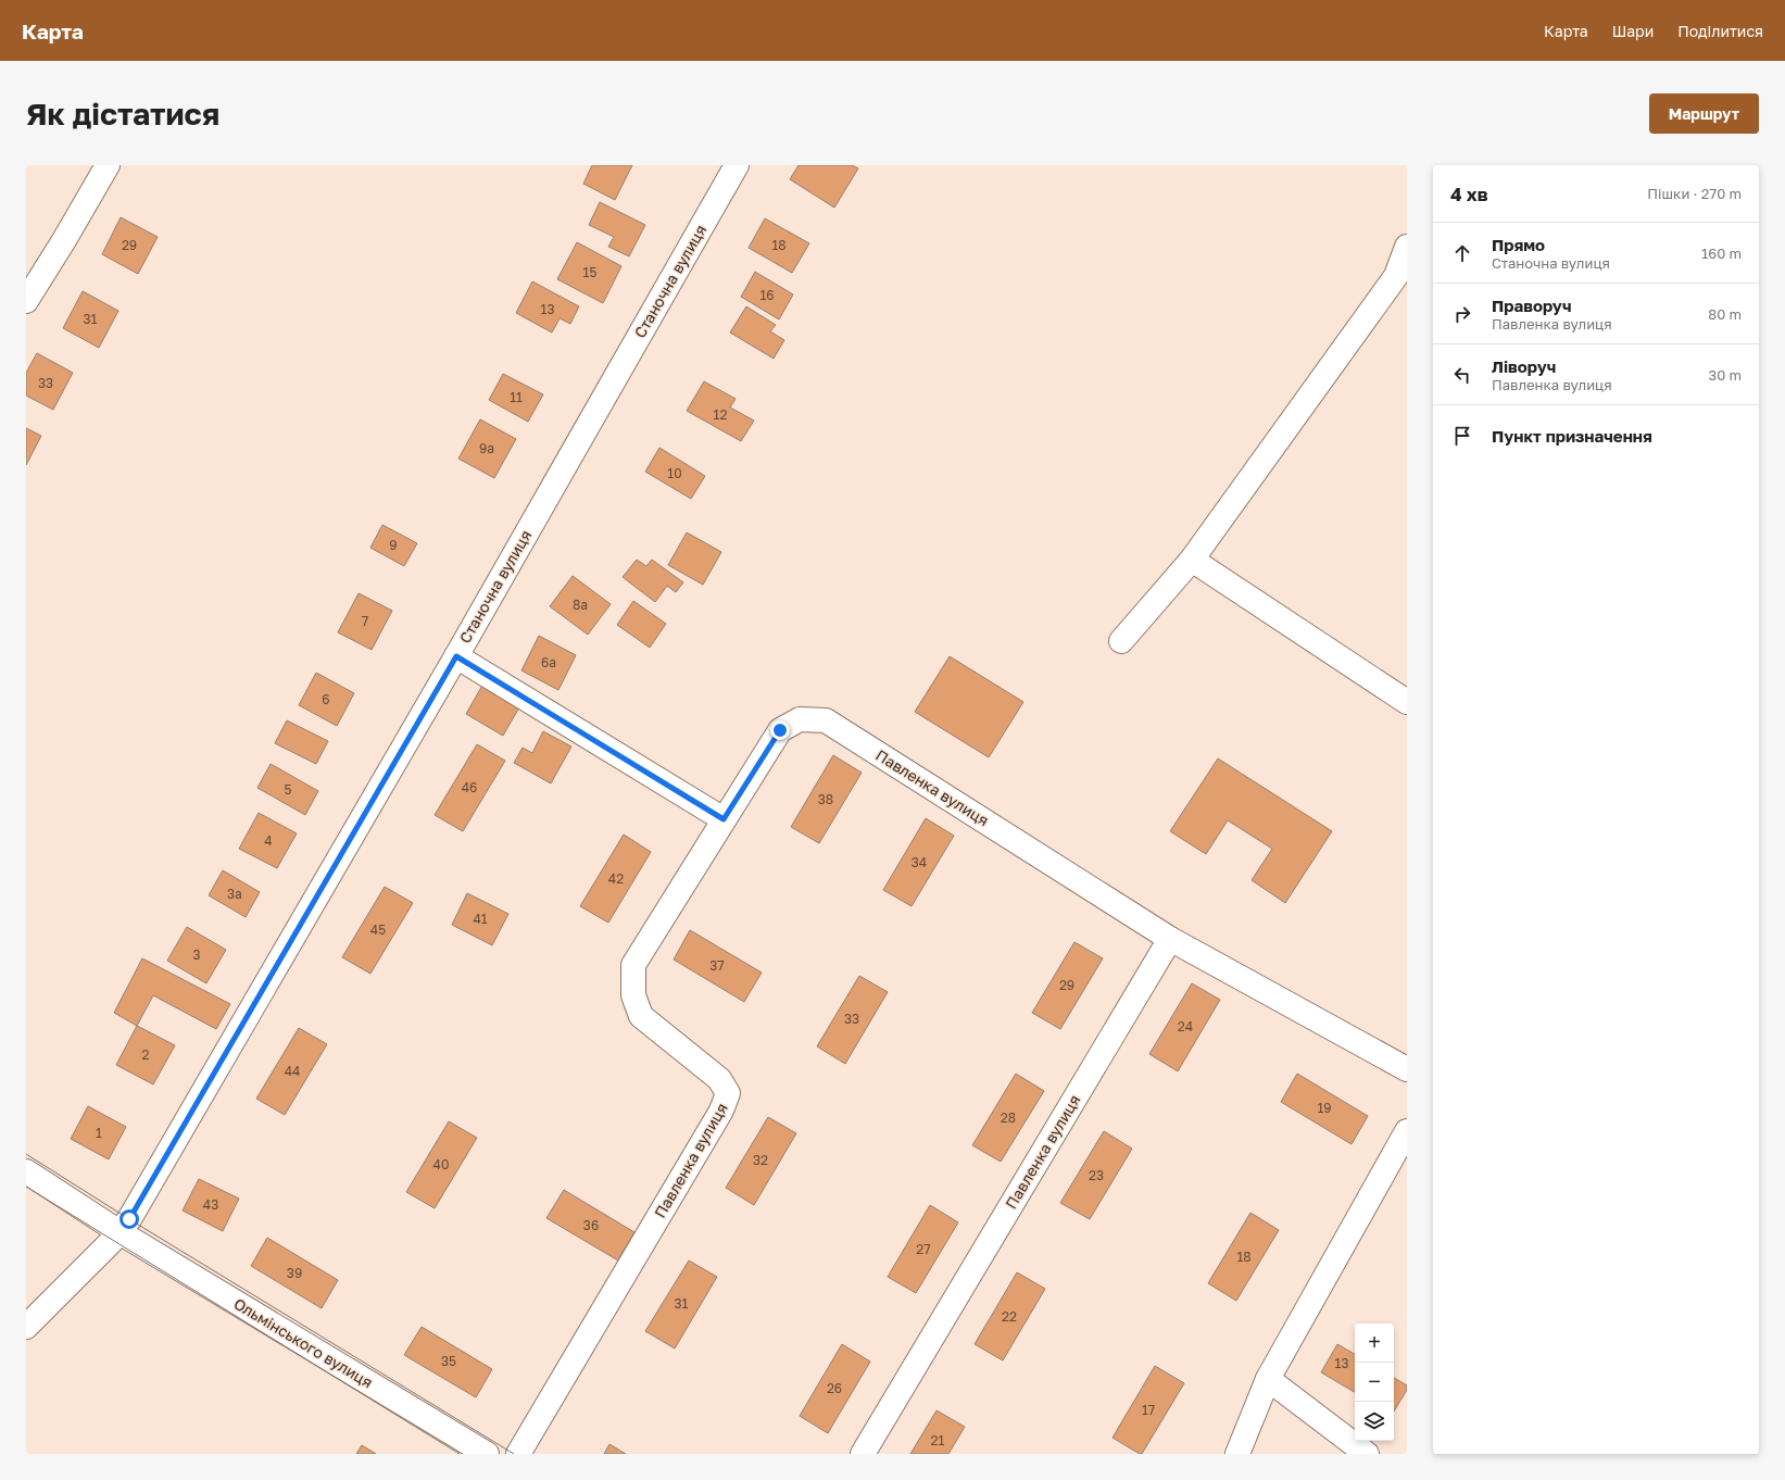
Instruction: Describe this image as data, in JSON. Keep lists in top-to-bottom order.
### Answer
{
  "streets": {
    "street": ["Станочна вулиця", "Павленка вулиця", "Ольмінського вулиця"]
  },
  "crossings": [
    ["Станочна вулиця", "Ольмінського вулиця"]
  ],
  "house_numbers": [
    "29",
    "18",
    "15",
    "16",
    "13",
    "31",
    "33",
    "11",
    "12",
    "9а",
    "10",
    "9",
    "8а",
    "7",
    "6а",
    "6",
    "46",
    "5",
    "38",
    "4",
    "34",
    "42",
    "3а",
    "41",
    "45",
    "3",
    "37",
    "29",
    "33",
    "24",
    "2",
    "44",
    "19",
    "28",
    "1",
    "32",
    "40",
    "23",
    "43",
    "36",
    "27",
    "18",
    "39",
    "31",
    "22",
    "35",
    "13",
    "26",
    "17",
    "21"
  ],
  "page": {
    "header": "Карта",
    "nav": ["Карта", "Шари", "Поділитися"],
    "buttons": "Маршрут",
    "title": "Як дістатися",
    "heading": ["4 хв", "Пішки · 270 m"],
    "list": [
      ["Прямо", "Станочна вулиця", "160 m"],
      ["Праворуч", "Павленка вулиця", "80 m"],
      ["Ліворуч", "Павленка вулиця", "30 m"],
      "Пункт призначення"
    ],
    "map_buttons": ["+", "−"]
  }
}
